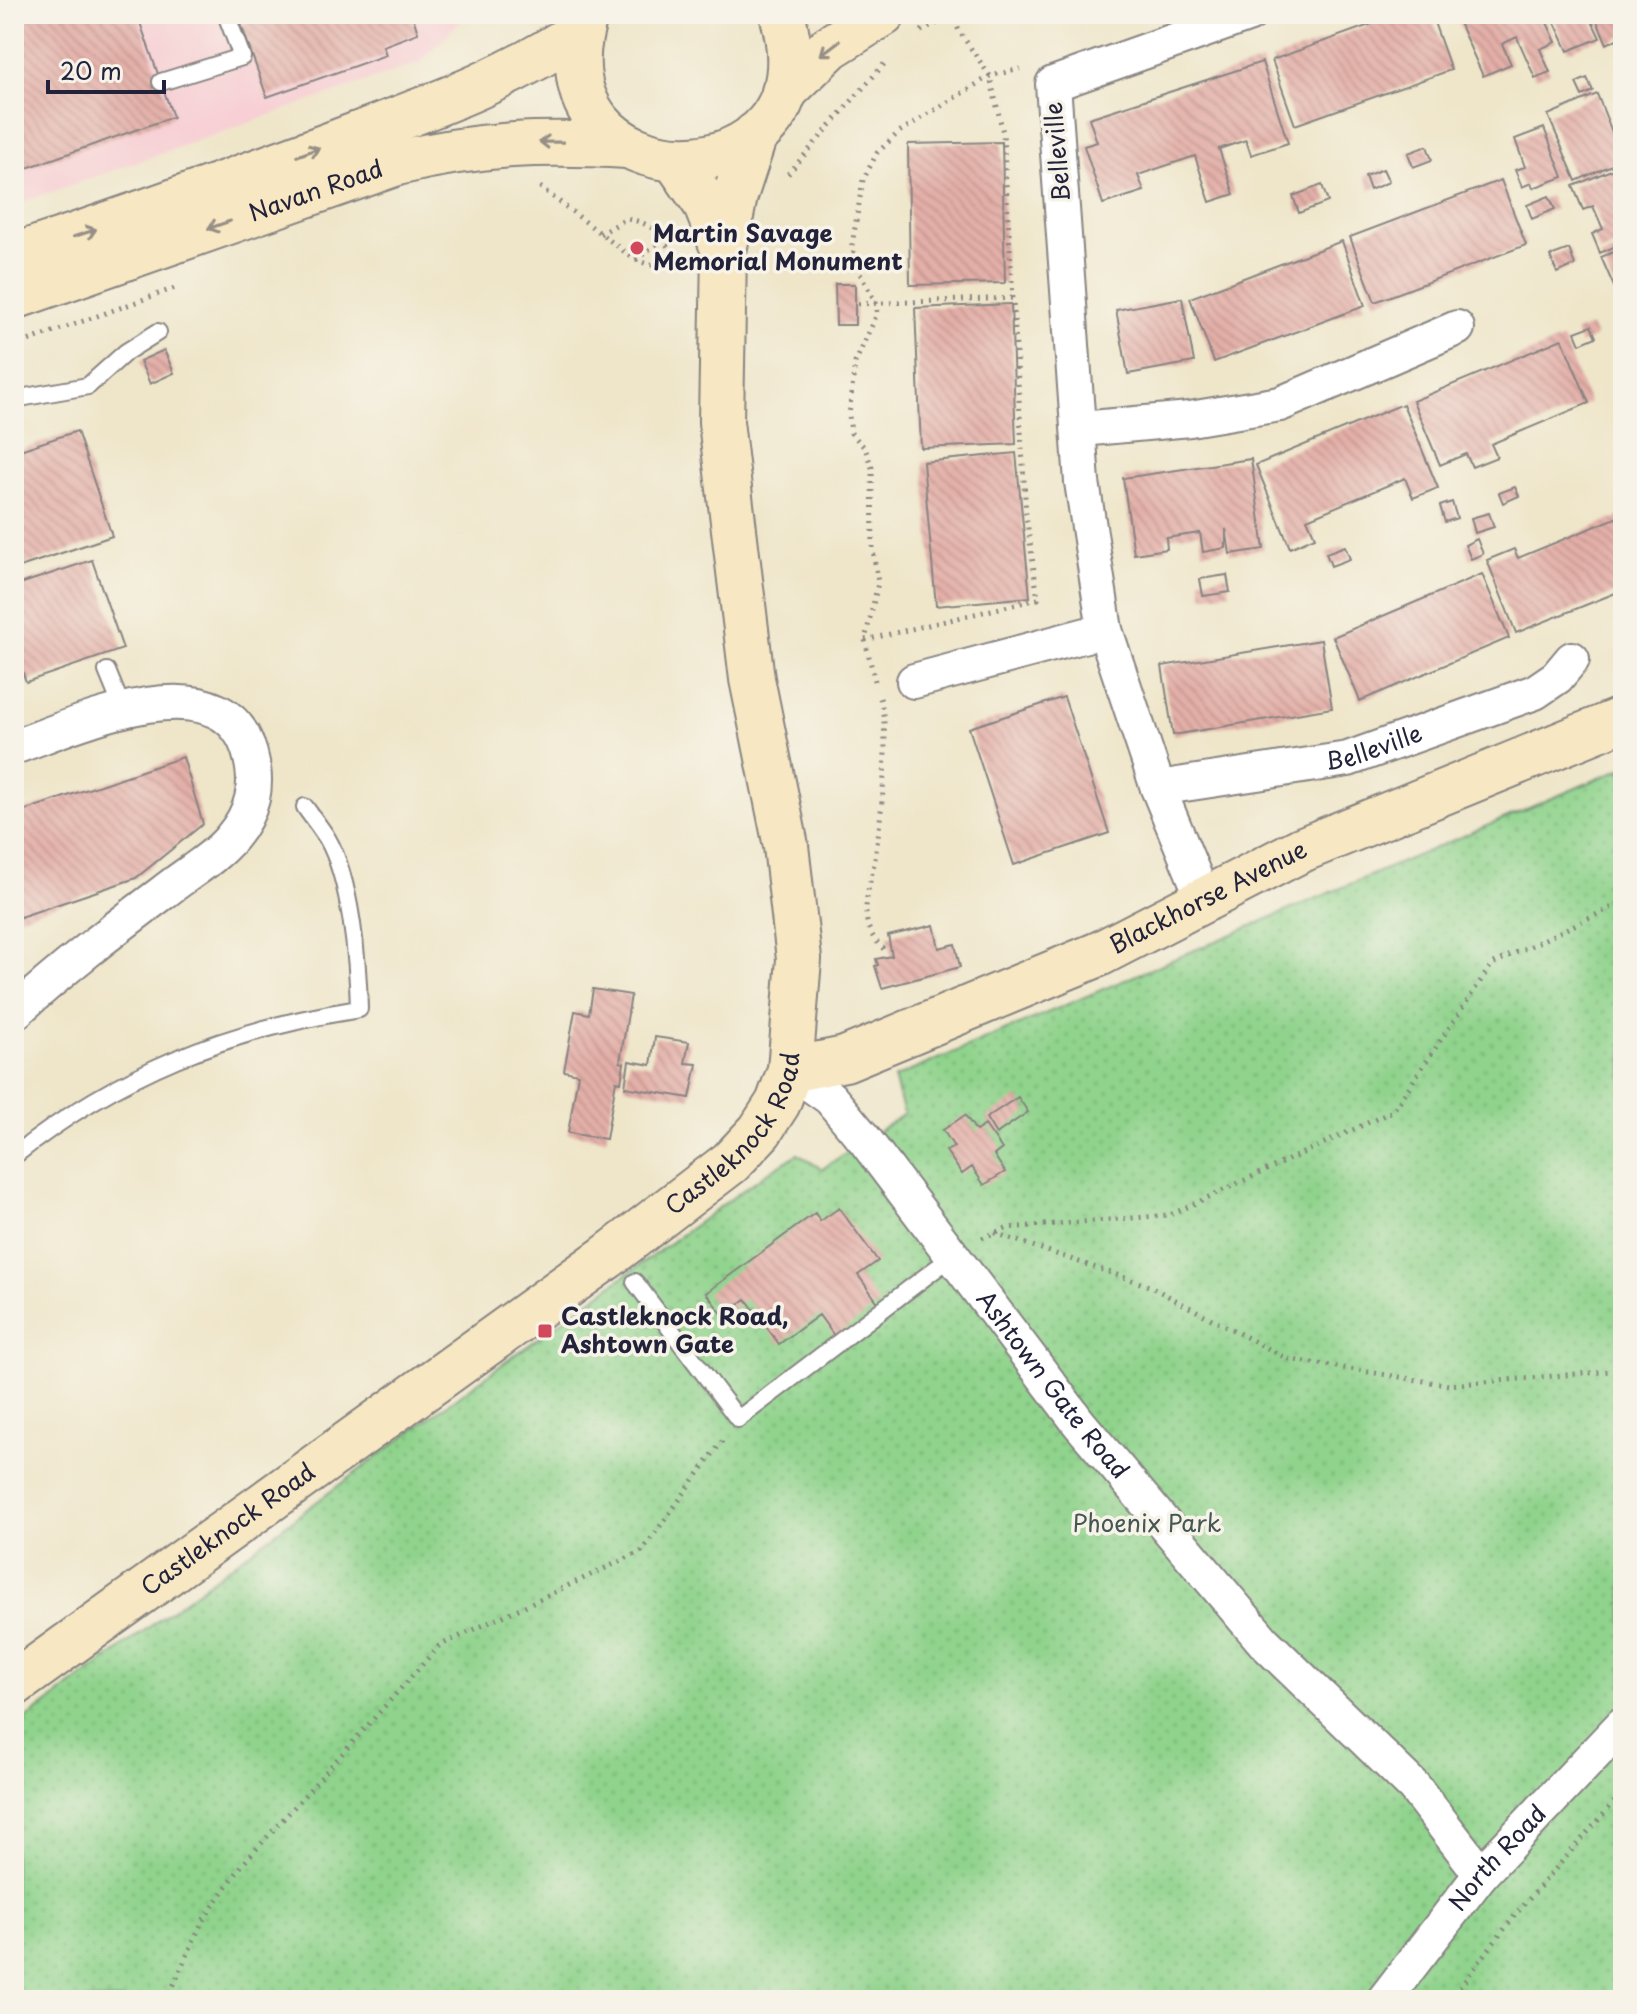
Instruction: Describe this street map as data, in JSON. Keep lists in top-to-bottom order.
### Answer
{
  "streets": {
    "main road": ["Navan Road", "Blackhorse Avenue", "Castleknock Road"],
    "street": ["Belleville", "Ashtown Gate Road", "North Road"]
  },
  "crossings": [
    ["Belleville", "Blackhorse Avenue"],
    ["Blackhorse Avenue", "Castleknock Road"],
    ["Blackhorse Avenue", "Ashtown Gate Road"],
    ["Castleknock Road", "Ashtown Gate Road"],
    ["Ashtown Gate Road", "North Road"]
  ],
  "parks": ["Phoenix Park"],
  "places": {
    "other": ["Martin Savage Memorial Monument"],
    "transit": ["Castleknock Road, Ashtown Gate"]
  },
  "scale_bar": "20 m"
}
